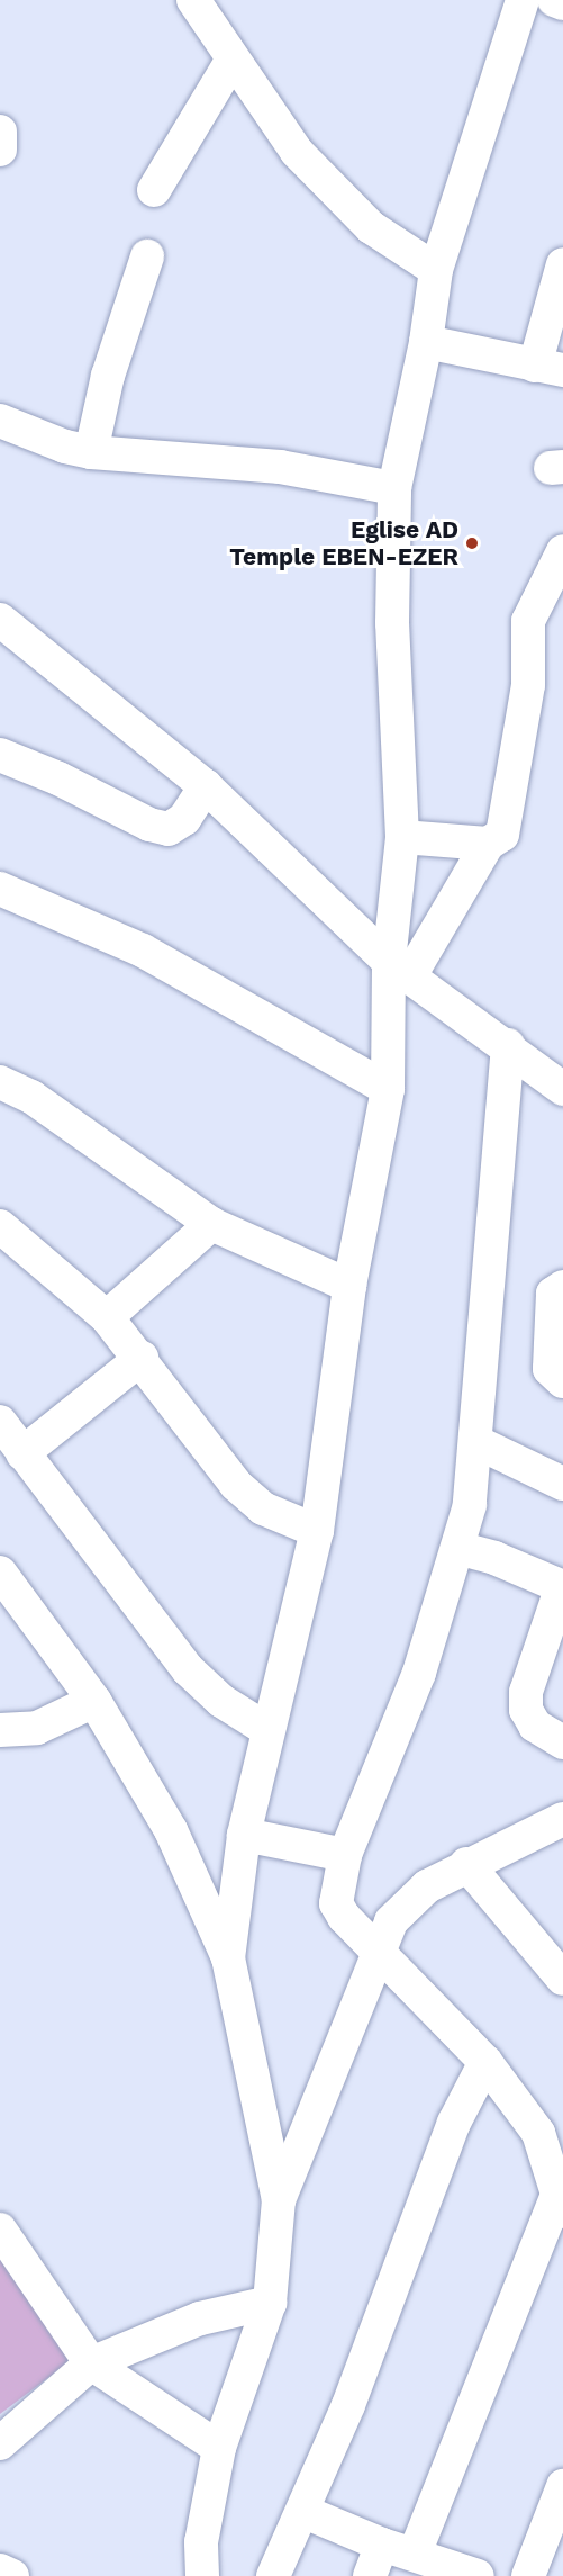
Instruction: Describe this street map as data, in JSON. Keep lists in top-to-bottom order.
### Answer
{
  "places": ["Eglise AD Temple EBEN-EZER"]
}
